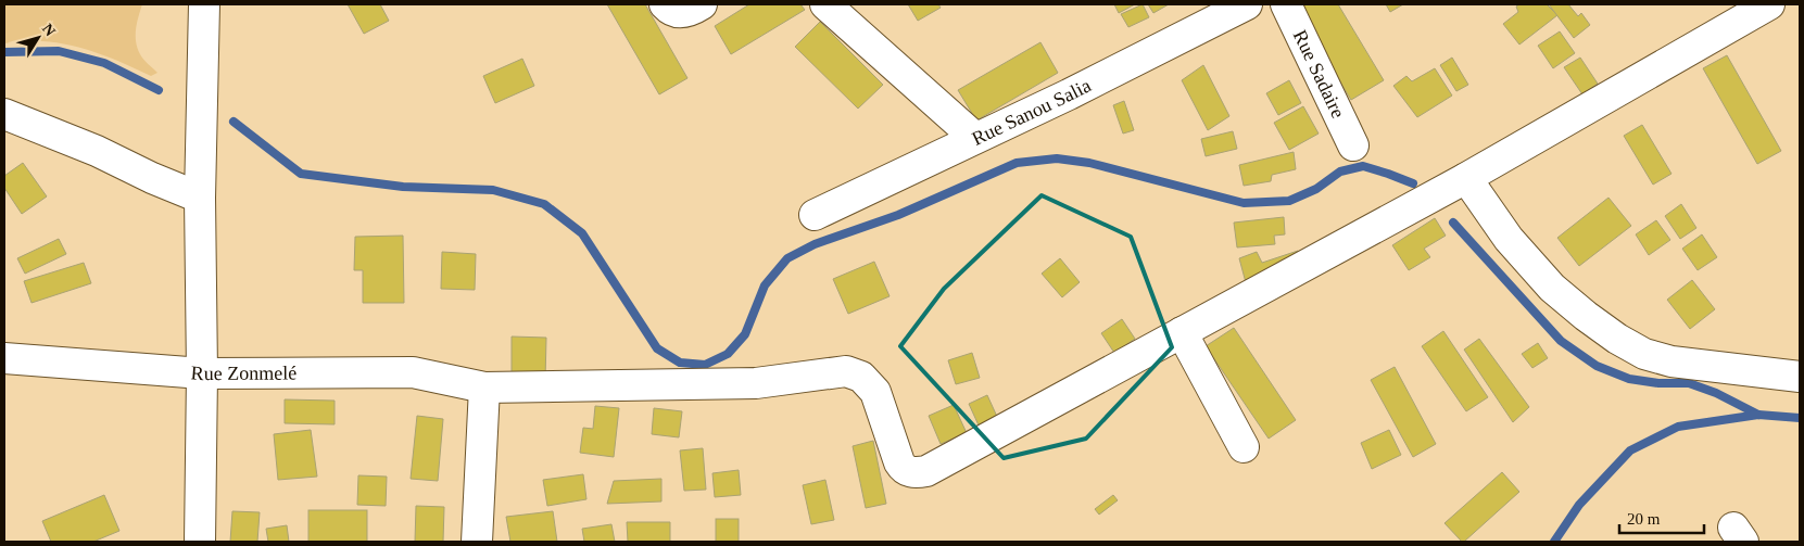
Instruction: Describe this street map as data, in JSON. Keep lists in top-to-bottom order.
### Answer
{
  "streets": {
    "street": ["Rue Sadaire", "Rue Sanou Salia", "Rue Zonmelé"]
  },
  "scale_bar": "20 m",
  "north": "top right"
}
